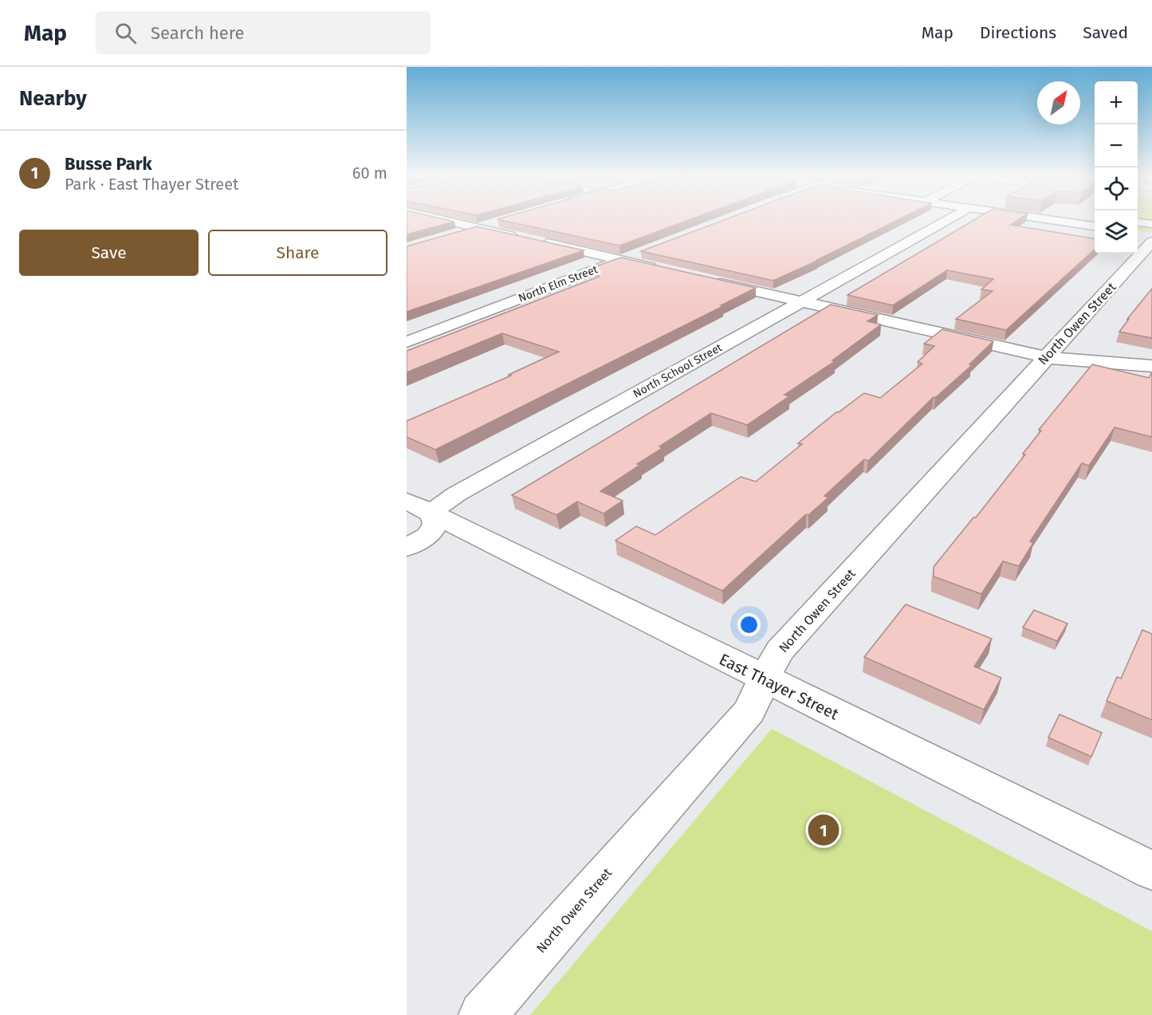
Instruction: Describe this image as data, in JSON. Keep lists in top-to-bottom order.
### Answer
{
  "streets": {
    "street": [
      "North Elm Street",
      "North Owen Street",
      "North School Street",
      "East Thayer Street"
    ]
  },
  "crossings": [
    ["North Owen Street", "East Thayer Street"],
    ["North School Street", "East Thayer Street"]
  ],
  "north": "top right",
  "page": {
    "header": "Map",
    "search": "Search here",
    "nav": ["Map", "Directions", "Saved"],
    "heading": "Nearby",
    "map_buttons": ["+", "−"],
    "list": [
      {
        "mark": "1",
        "name": "Busse Park",
        "note": "Park · East Thayer Street",
        "value": "60 m"
      }
    ],
    "buttons": ["Save", "Share"],
    "pins": "1"
  }
}
